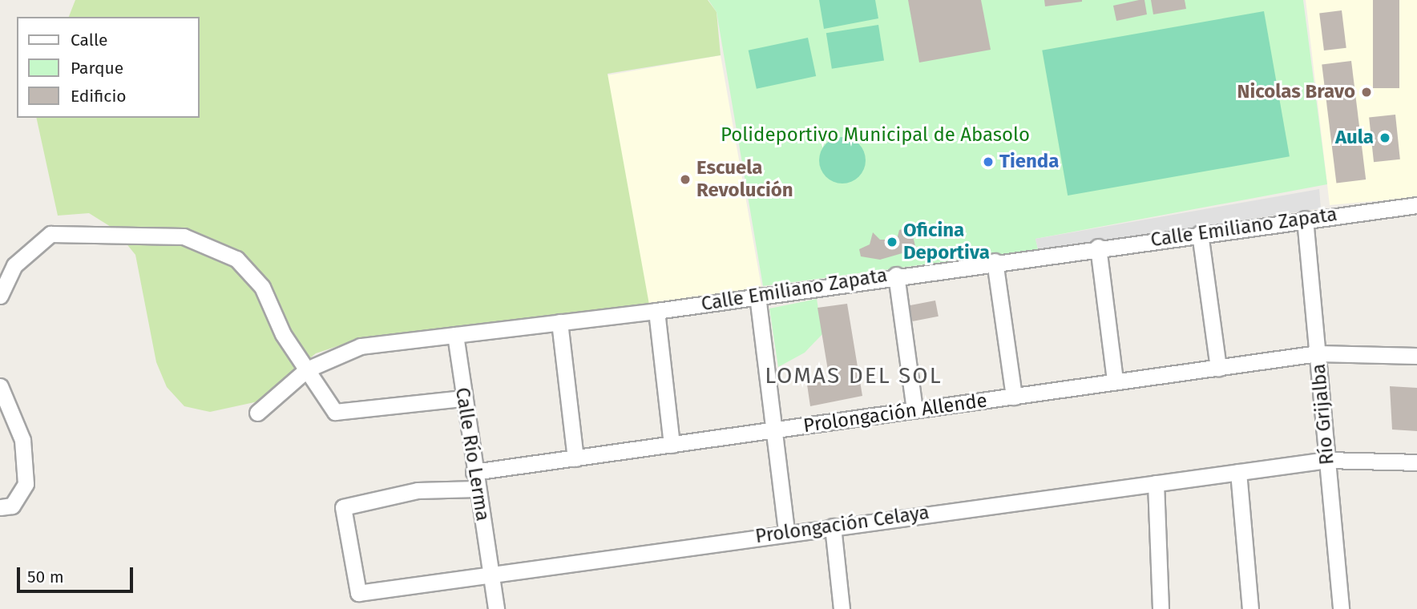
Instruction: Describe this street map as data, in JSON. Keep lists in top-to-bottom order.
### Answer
{
  "streets": {
    "street": [
      "Calle Emiliano Zapata",
      "Prolongación Allende",
      "Río Grijalba",
      "Calle Río Lerma",
      "Prolongación Celaya"
    ]
  },
  "crossings": [
    ["Calle Emiliano Zapata", "Río Grijalba"],
    ["Calle Emiliano Zapata", "Calle Río Lerma"],
    ["Prolongación Allende", "Río Grijalba"],
    ["Prolongación Allende", "Calle Río Lerma"],
    ["Río Grijalba", "Prolongación Celaya"],
    ["Calle Río Lerma", "Prolongación Celaya"]
  ],
  "districts": ["LOMAS DEL SOL"],
  "parks": ["Polideportivo Municipal de Abasolo"],
  "places": [
    "Nicolas Bravo",
    "Aula",
    "Tienda",
    "Escuela Revolución",
    "Oficina Deportiva"
  ],
  "legend": ["Calle", "Parque", "Edificio"],
  "scale_bar": "50 m"
}
